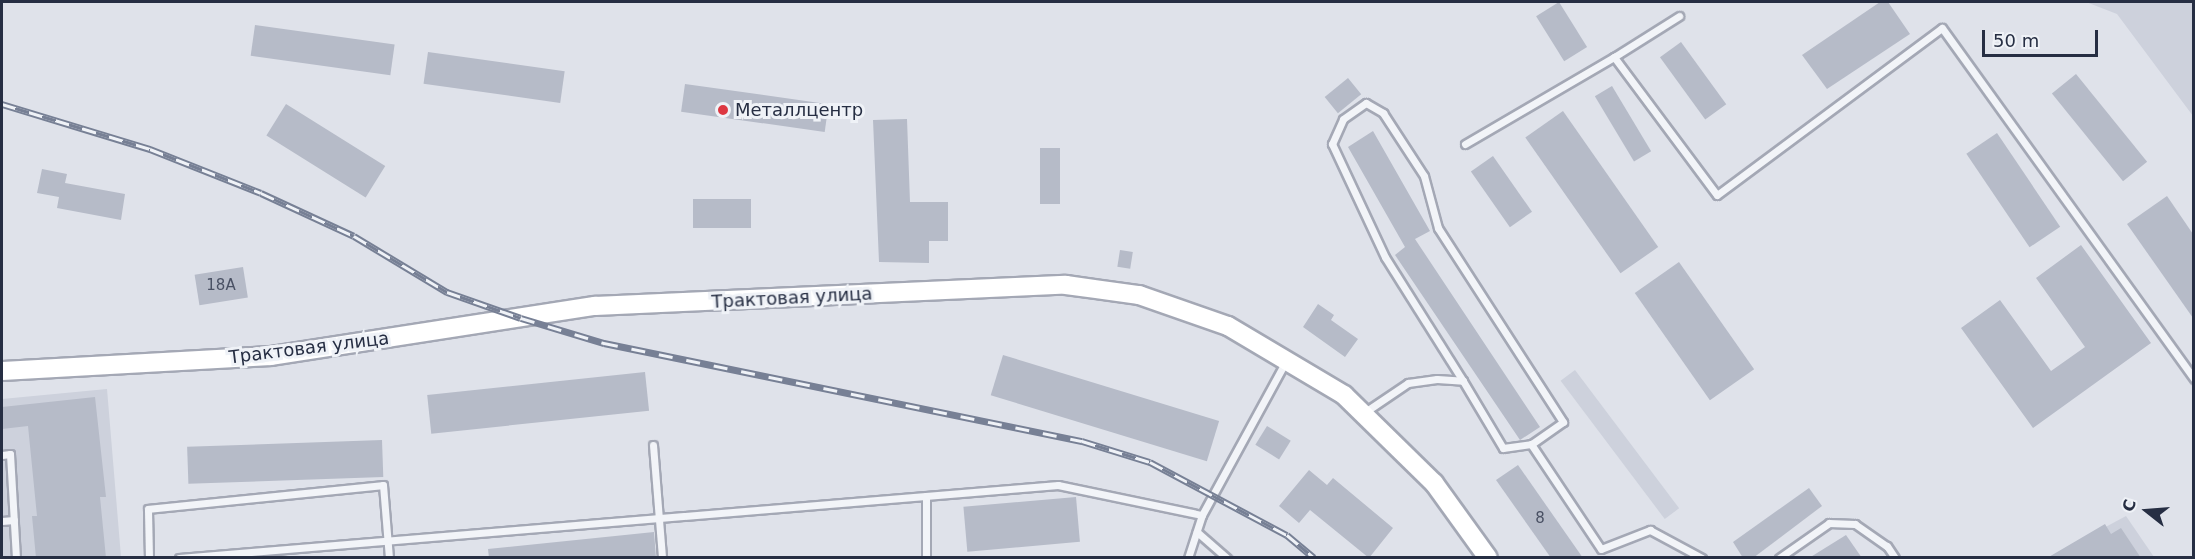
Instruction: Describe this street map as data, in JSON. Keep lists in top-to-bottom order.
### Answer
{
  "streets": {
    "main road": ["Трактовая улица"]
  },
  "places": ["Металлцентр"],
  "house_numbers": ["18А", "8"],
  "scale_bar": "50 m",
  "north": "left"
}
